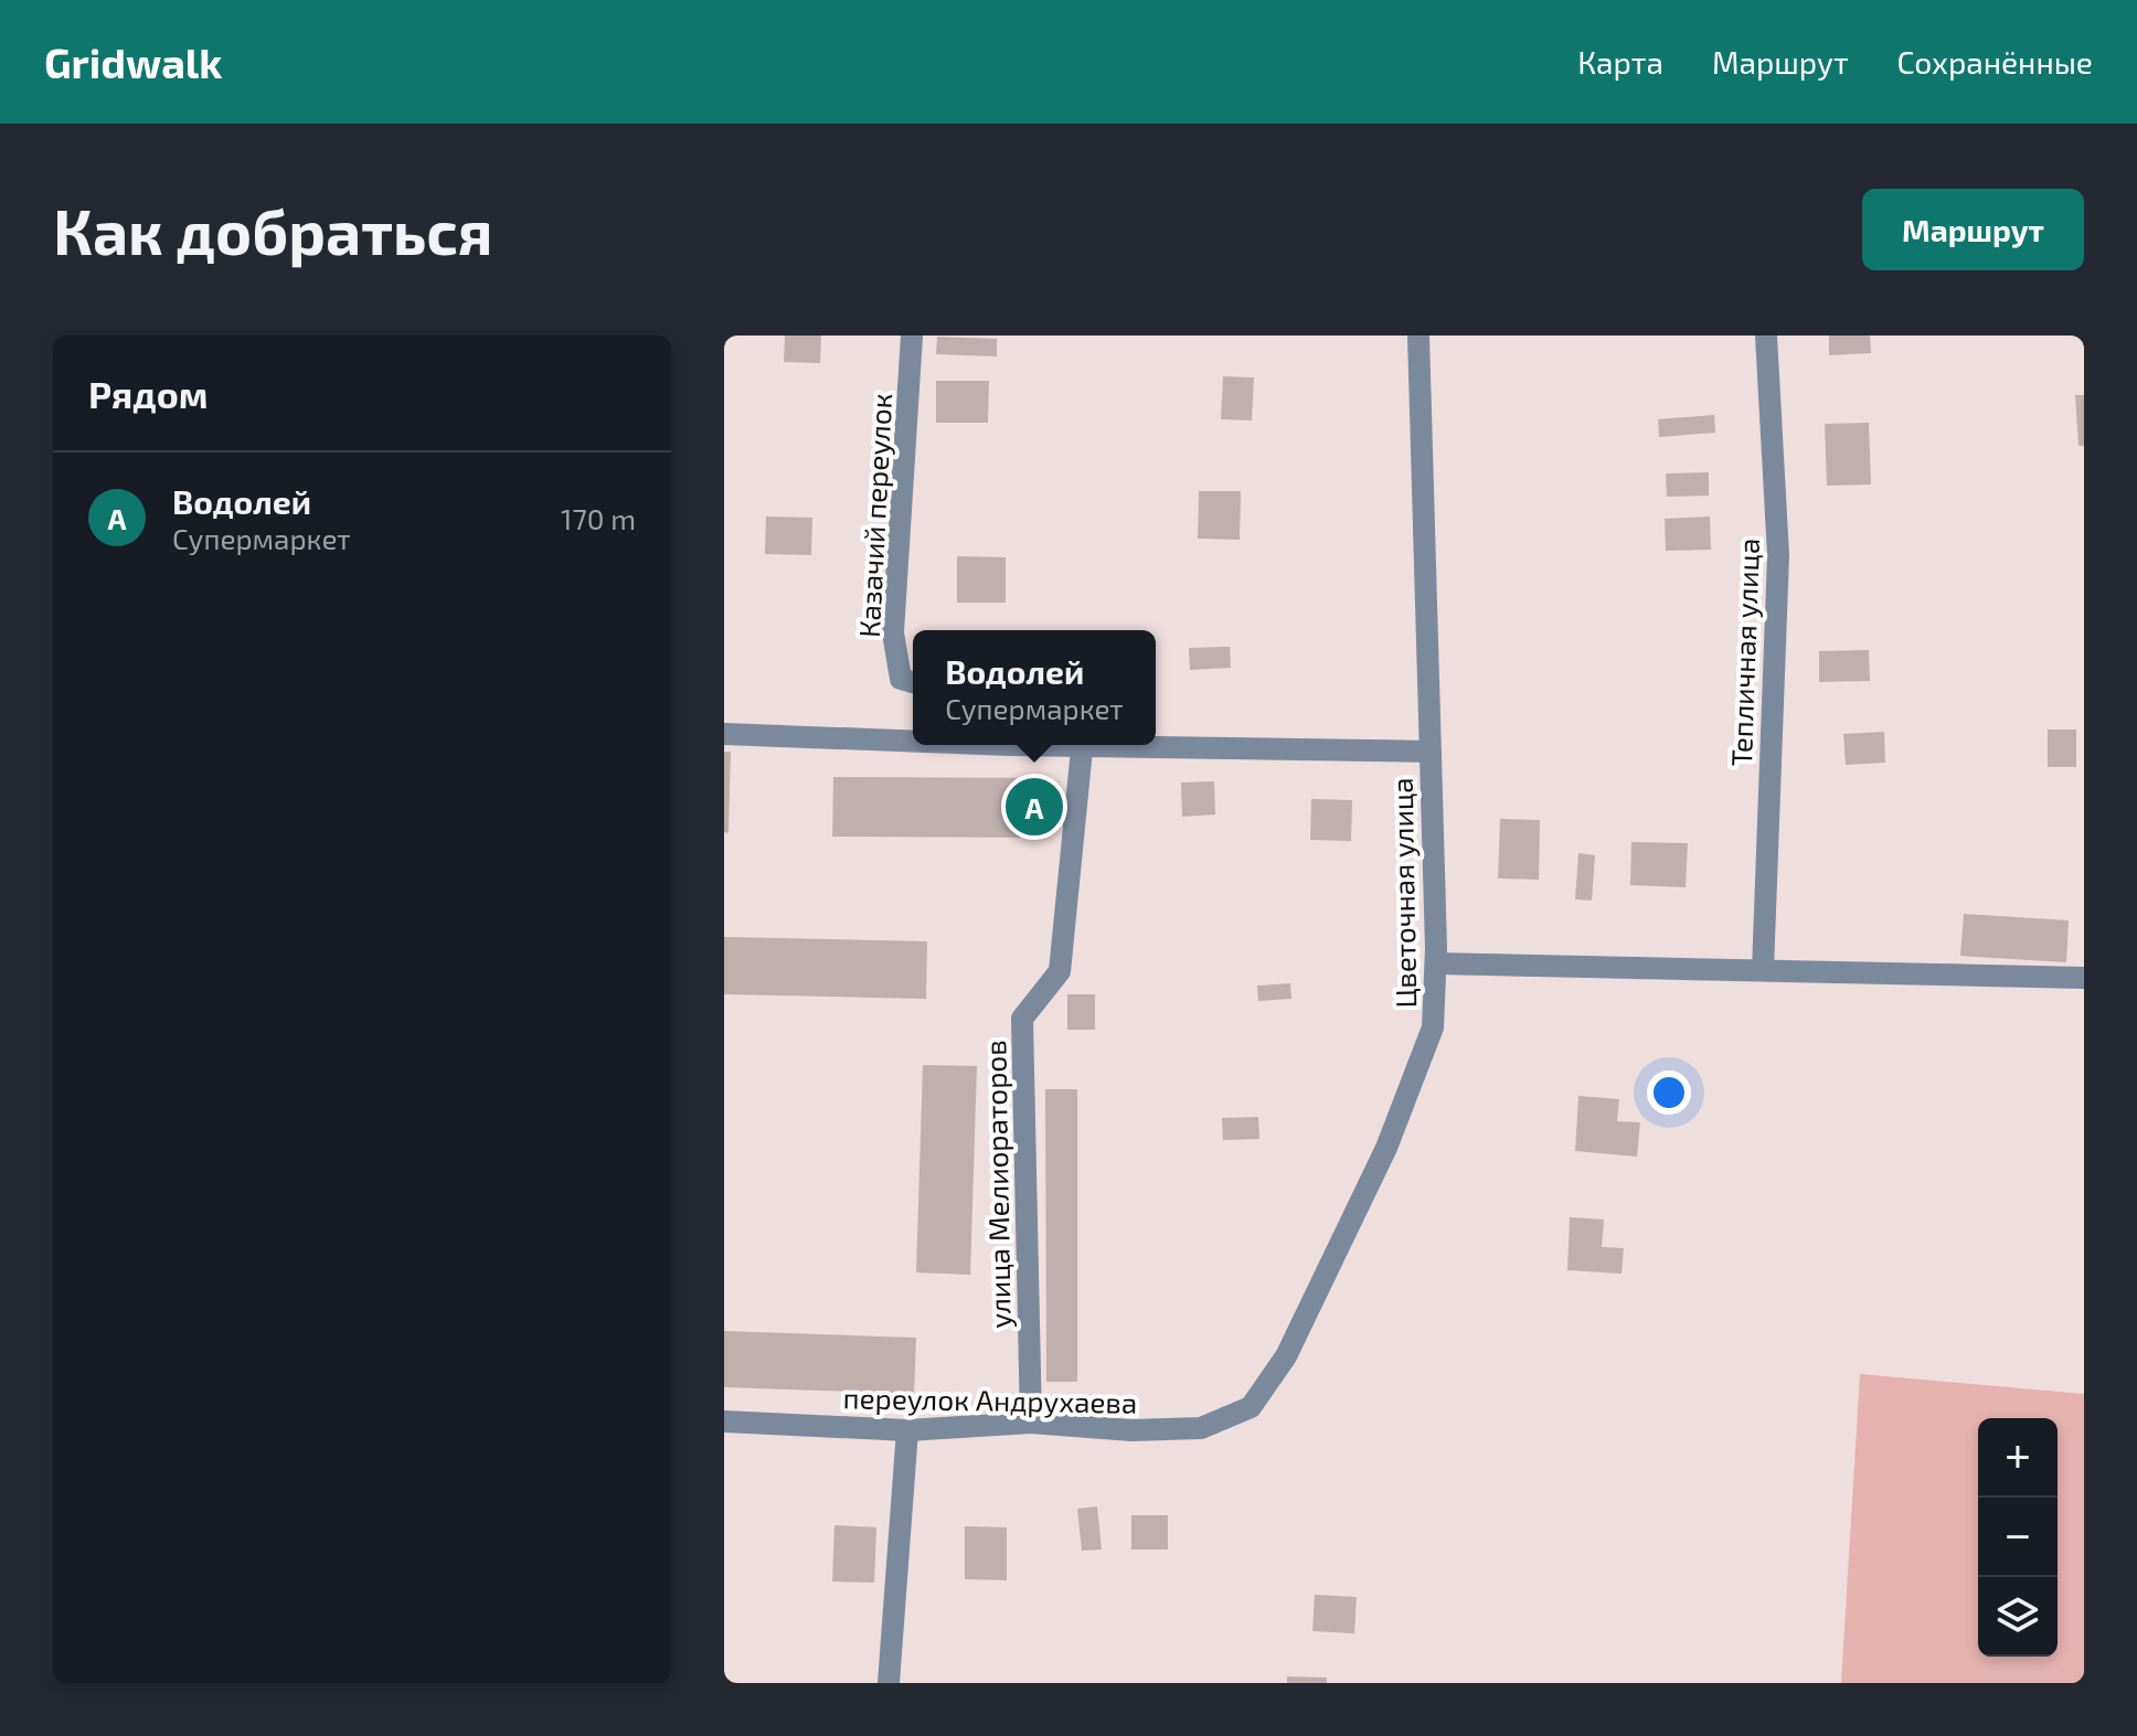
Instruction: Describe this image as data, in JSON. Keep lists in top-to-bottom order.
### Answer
{
  "streets": {
    "street": [
      "Казачий переулок",
      "Тепличная улица",
      "Цветочная улица",
      "улица Мелиораторов",
      "переулок Андрухаева"
    ]
  },
  "crossings": [
    ["Цветочная улица", "переулок Андрухаева"],
    ["улица Мелиораторов", "переулок Андрухаева"]
  ],
  "page": {
    "header": "Gridwalk",
    "nav": ["Карта", "Маршрут", "Сохранённые"],
    "buttons": "Маршрут",
    "title": "Как добраться",
    "heading": "Рядом",
    "list": [
      {
        "mark": "A",
        "name": "Водолей",
        "note": "Супермаркет",
        "value": "170 m"
      }
    ],
    "popup": ["Водолей", "Супермаркет"],
    "pins": "A",
    "map_buttons": ["+", "−"]
  }
}
